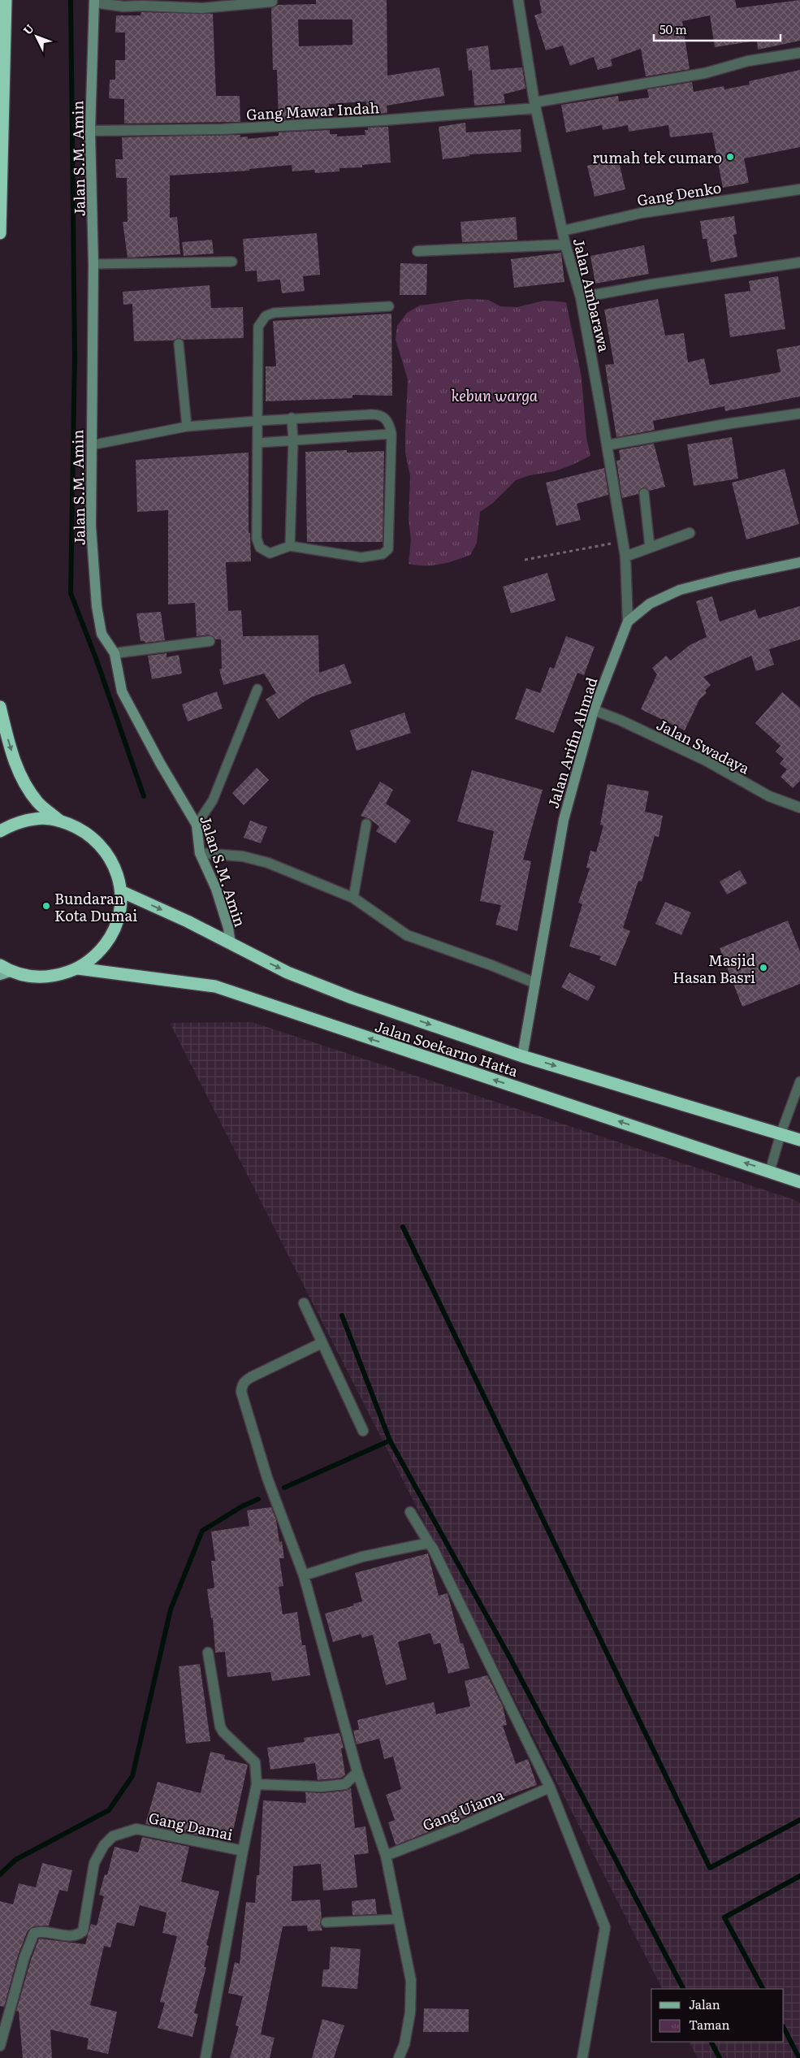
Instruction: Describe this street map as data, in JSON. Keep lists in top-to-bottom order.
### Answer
{
  "streets": {
    "highway": ["Jalan Soekarno Hatta"],
    "street": [
      "Gang Mawar Indah",
      "Jalan S.M. Amin",
      "Gang Denko",
      "Jalan Ambarawa",
      "Jalan Arifin Ahmad",
      "Jalan Swadaya",
      "Gang Uiama",
      "Gang Damai"
    ]
  },
  "crossings": [
    ["Gang Mawar Indah", "Jalan S.M. Amin"],
    ["Gang Mawar Indah", "Jalan Ambarawa"],
    ["Jalan S.M. Amin", "Jalan Soekarno Hatta"],
    ["Gang Denko", "Jalan Ambarawa"],
    ["Jalan Ambarawa", "Jalan Arifin Ahmad"],
    ["Jalan Arifin Ahmad", "Jalan Swadaya"],
    ["Jalan Arifin Ahmad", "Jalan Soekarno Hatta"]
  ],
  "parks": ["kebun warga"],
  "places": ["rumah tek cumaro", "Bundaran Kota Dumai", "Masjid Hasan Basri"],
  "legend": ["Jalan", "Taman"],
  "scale_bar": "50 m",
  "north": "top left"
}
